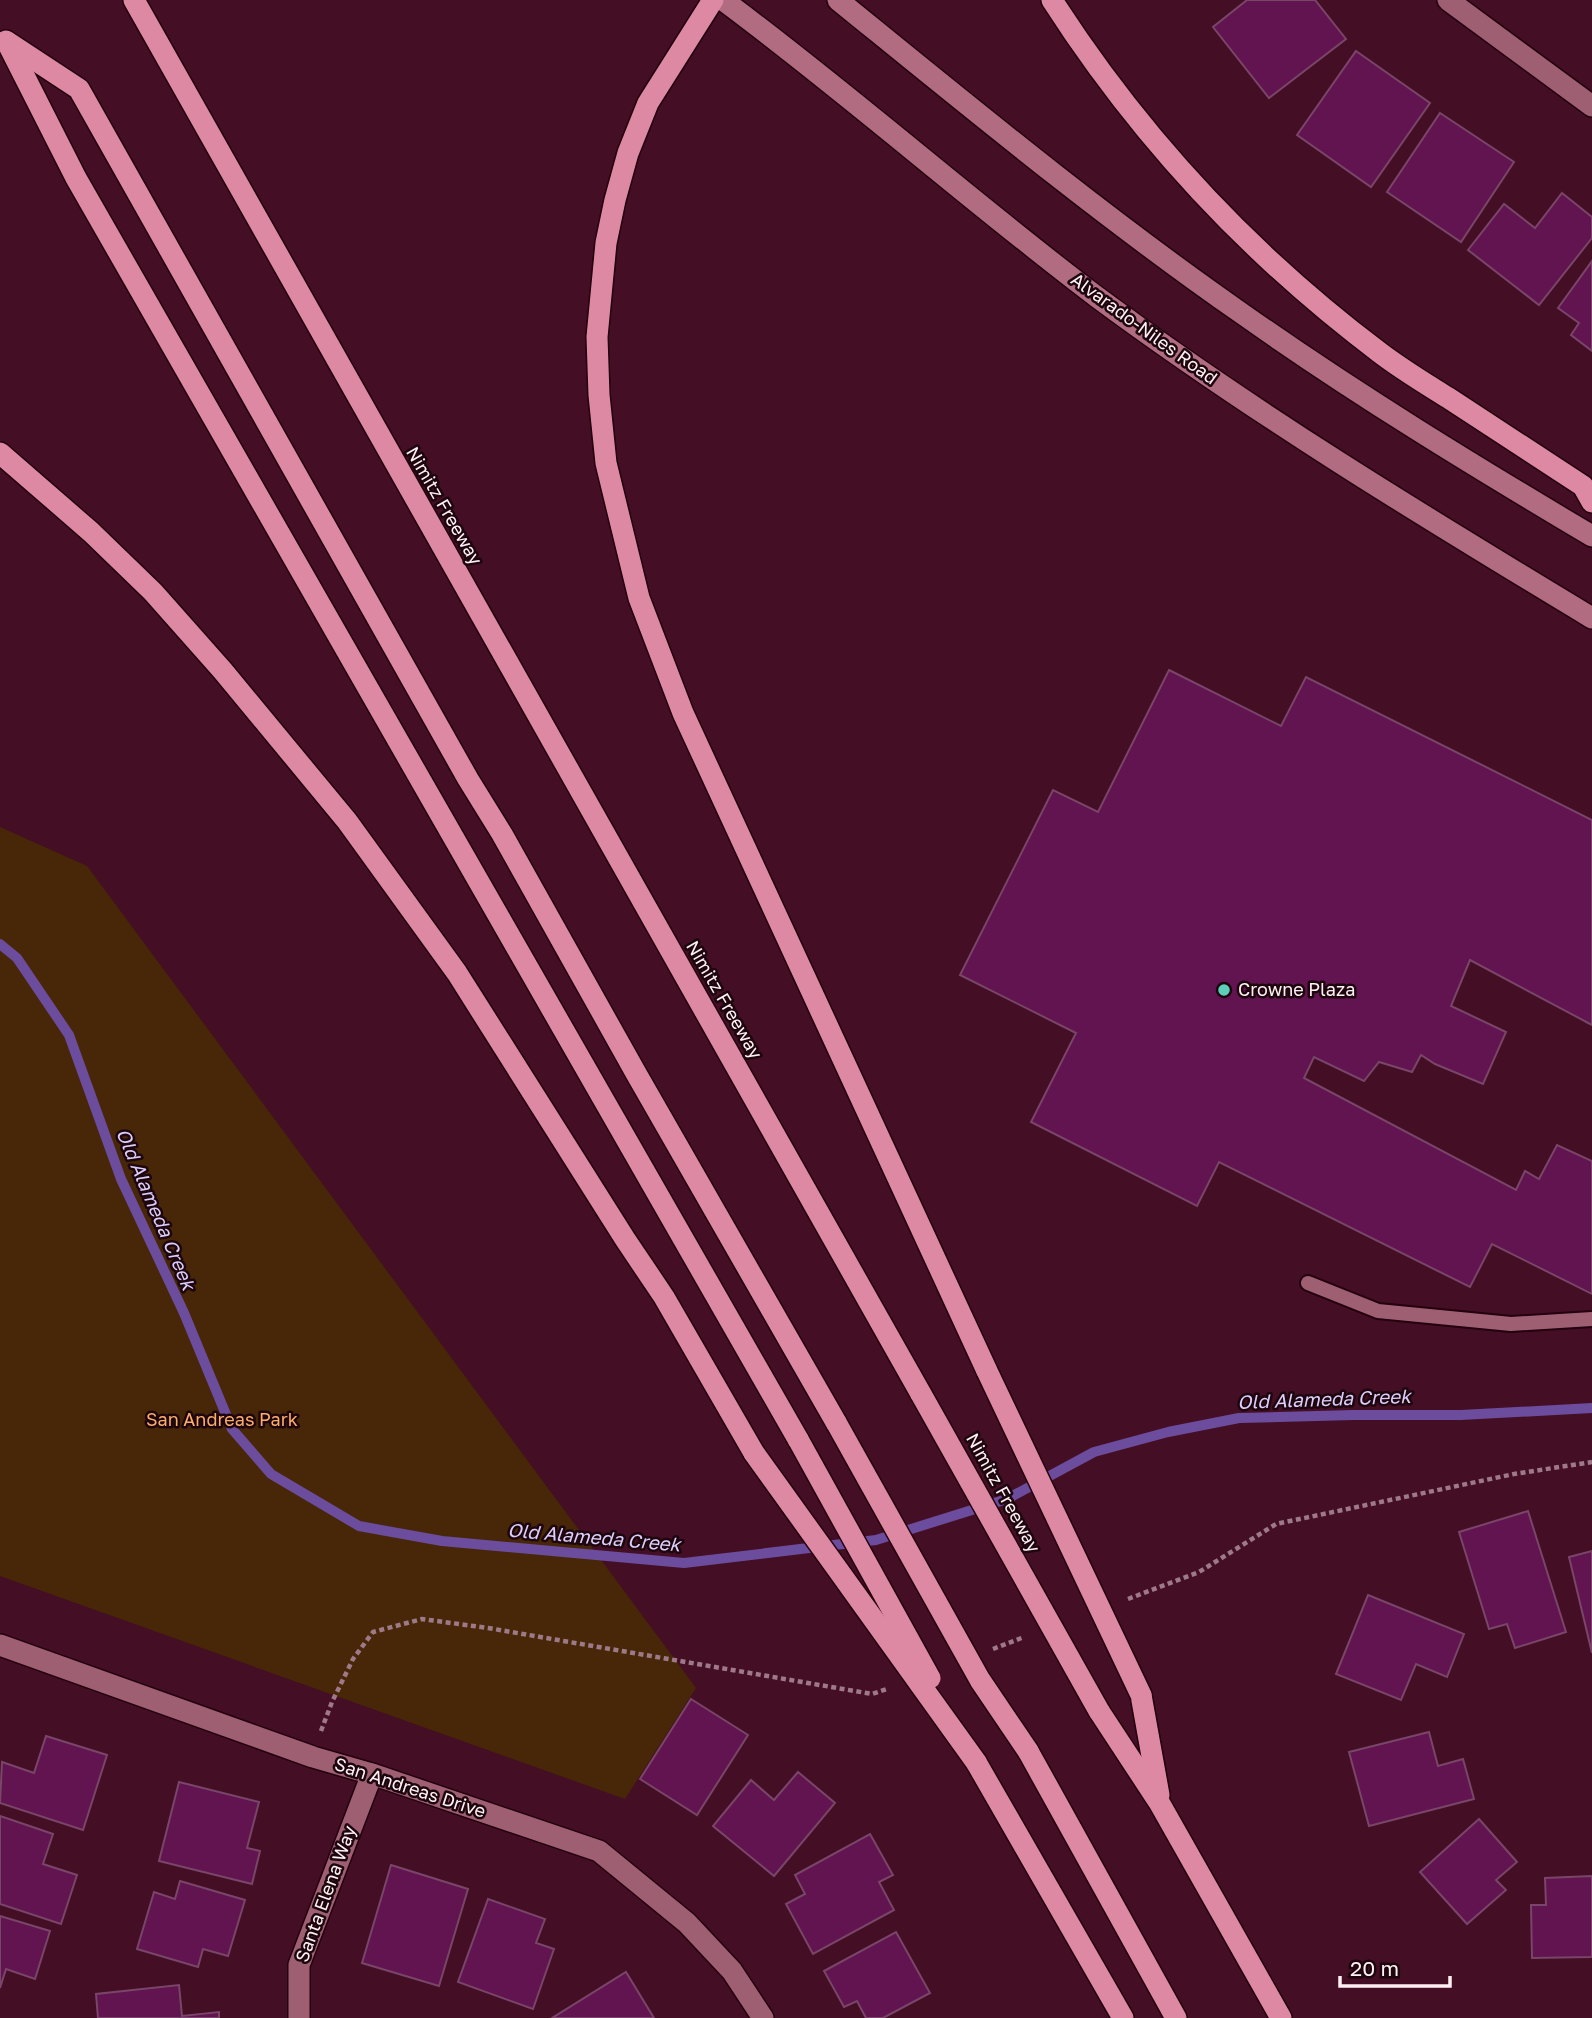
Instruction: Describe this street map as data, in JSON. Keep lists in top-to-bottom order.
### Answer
{
  "streets": {
    "highway": ["Nimitz Freeway"],
    "main road": ["Alvarado-Niles Road"],
    "street": ["San Andreas Drive", "Santa Elena Way"]
  },
  "crossings": [
    ["San Andreas Drive", "Santa Elena Way"]
  ],
  "water": ["Old Alameda Creek"],
  "parks": ["San Andreas Park"],
  "places": ["Crowne Plaza"],
  "scale_bar": "20 m"
}
